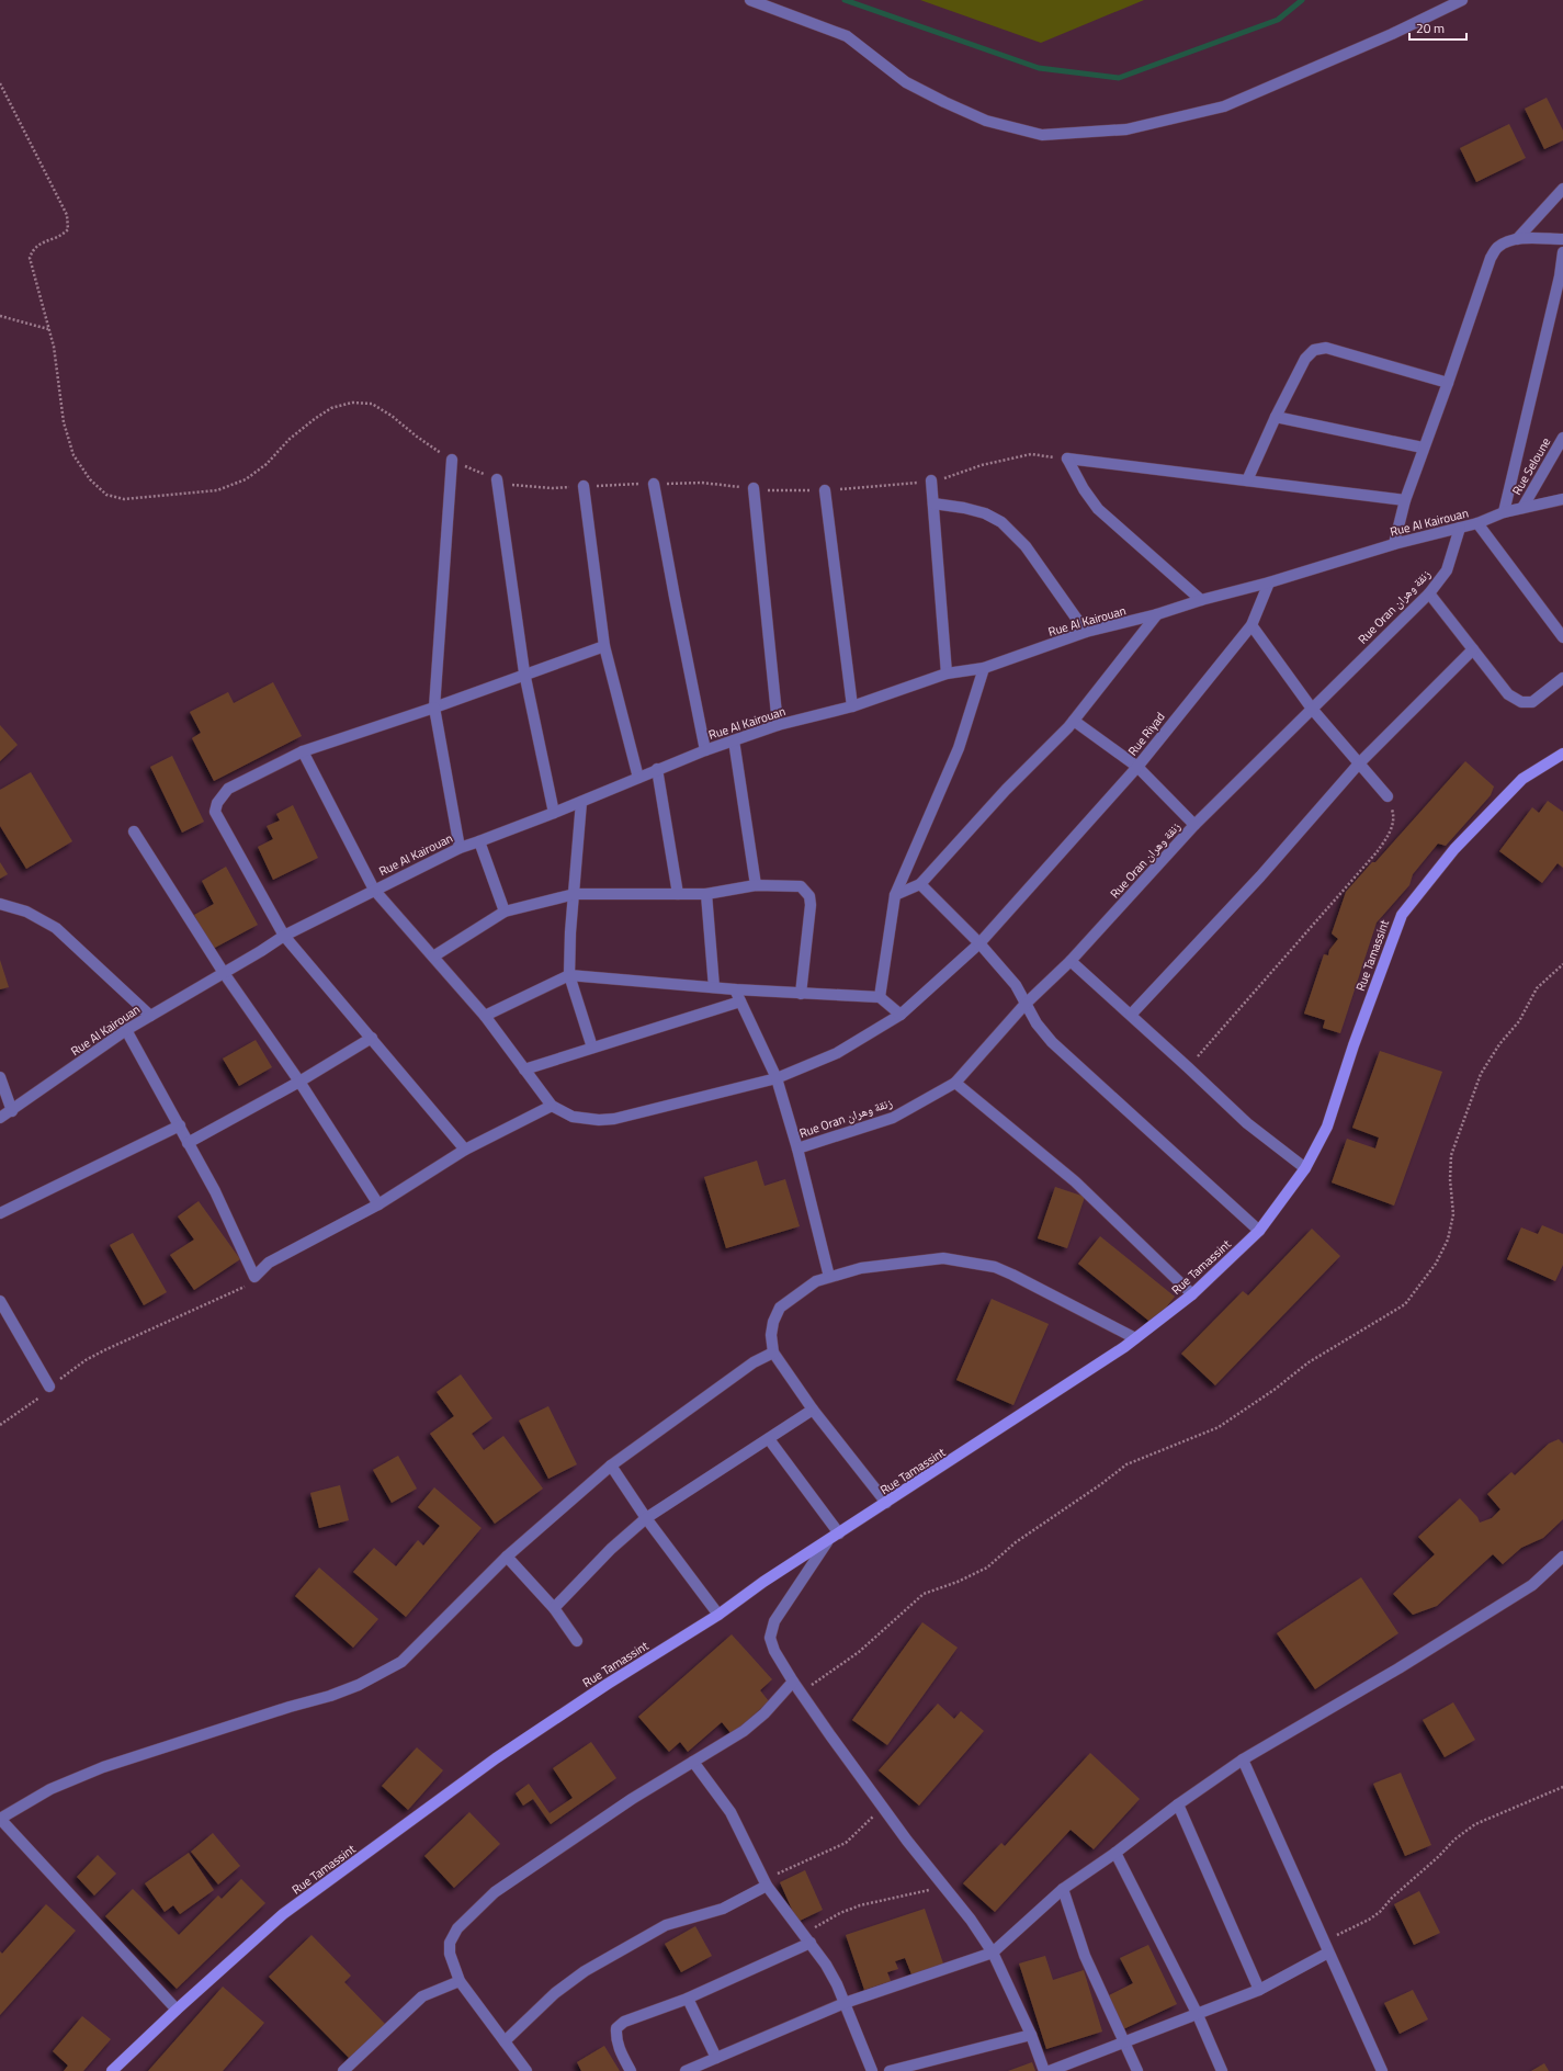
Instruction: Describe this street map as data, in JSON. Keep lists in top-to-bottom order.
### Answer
{
  "streets": {
    "main road": ["Rue Tamassint"],
    "street": [
      "Rue Seloune",
      "Rue Al Kairouan",
      "Rue Oran زنقة وهران",
      "Rue Riyad"
    ]
  },
  "crossings": [
    ["Rue Seloune", "Rue Al Kairouan"],
    ["Rue Al Kairouan", "Rue Oran زنقة وهران"],
    ["Rue Al Kairouan", "Rue Riyad"]
  ],
  "scale_bar": "20 m"
}
